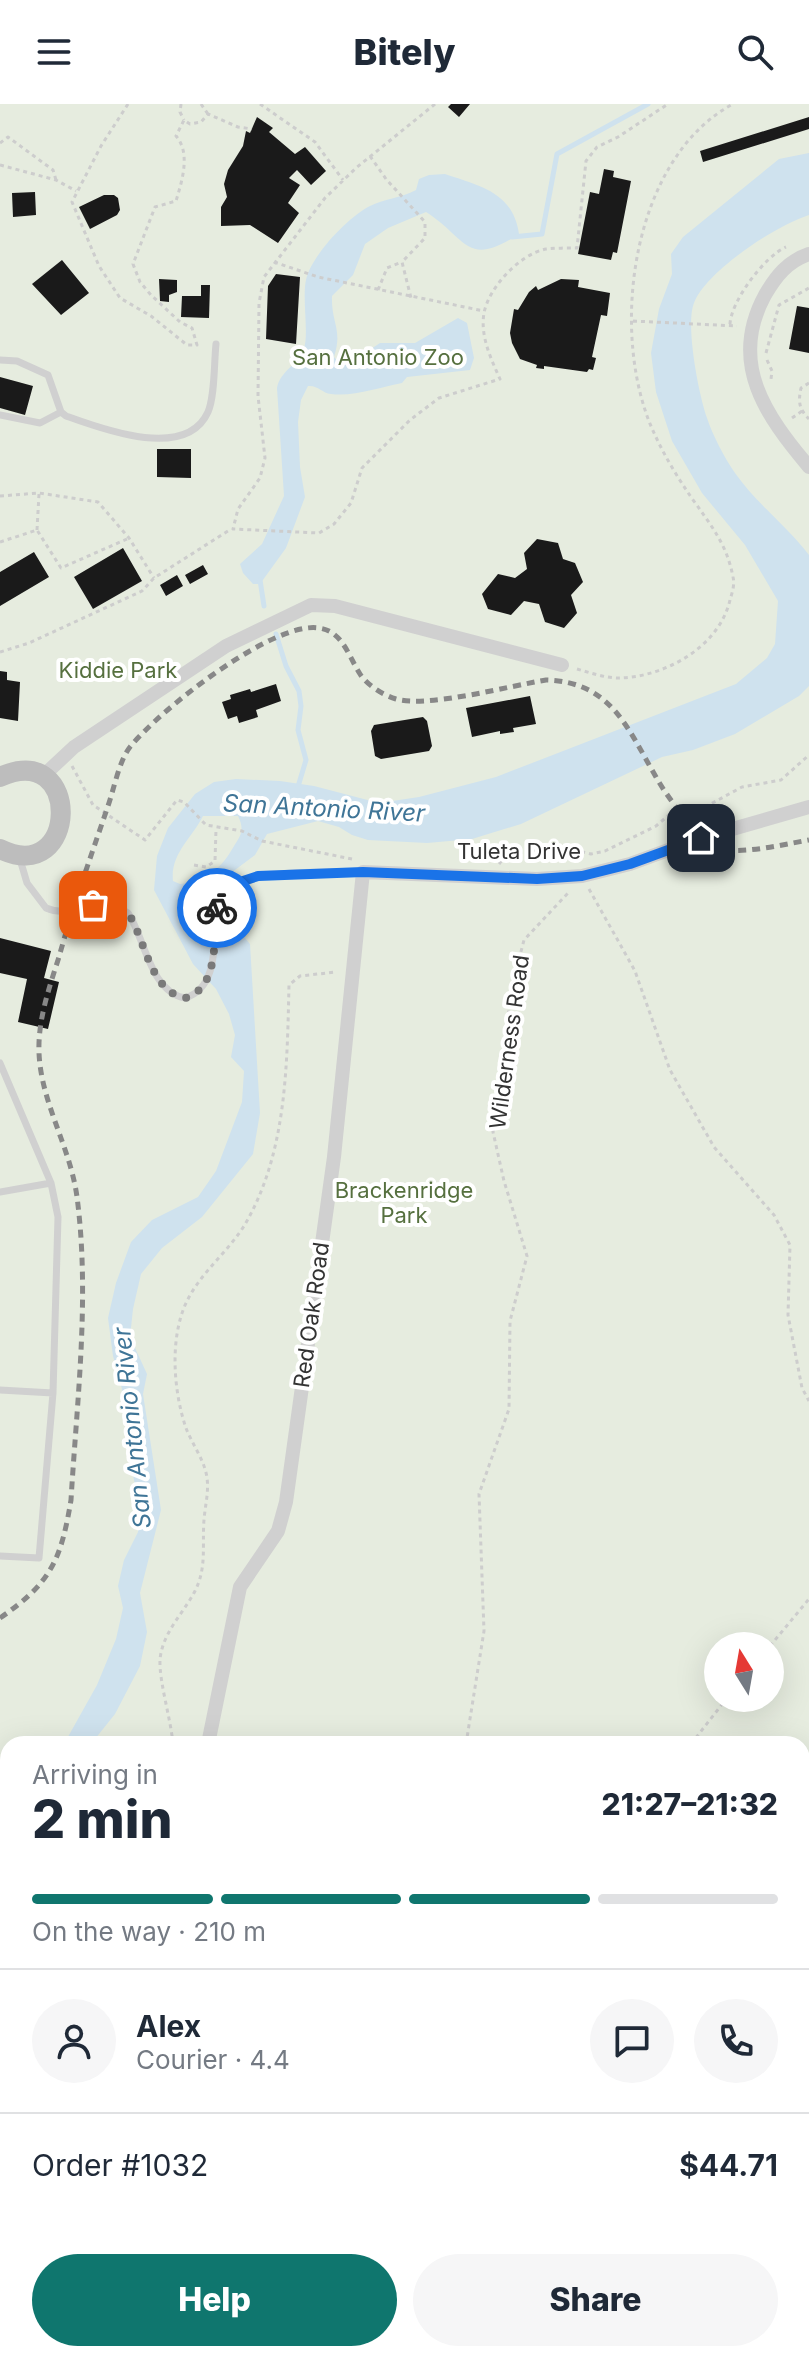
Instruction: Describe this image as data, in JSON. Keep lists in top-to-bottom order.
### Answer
{
  "streets": {
    "street": ["Tuleta Drive", "Red Oak Road"],
    "path": ["Wilderness Road"]
  },
  "crossings": [
    ["Tuleta Drive", "Wilderness Road"],
    ["Tuleta Drive", "Red Oak Road"]
  ],
  "water": ["San Antonio River"],
  "parks": ["San Antonio Zoo", "Kiddie Park", "Brackenridge Park"],
  "north": "top",
  "page": {
    "header": "Bitely",
    "heading": ["2 min", "Arriving in", "21:27–21:32"],
    "panel": [
      "Alex",
      "Courier · 4.4",
      "Order #1032",
      "$44.71"
    ],
    "bar": "On the way · 210 m",
    "buttons": ["Help", "Share"]
  }
}
